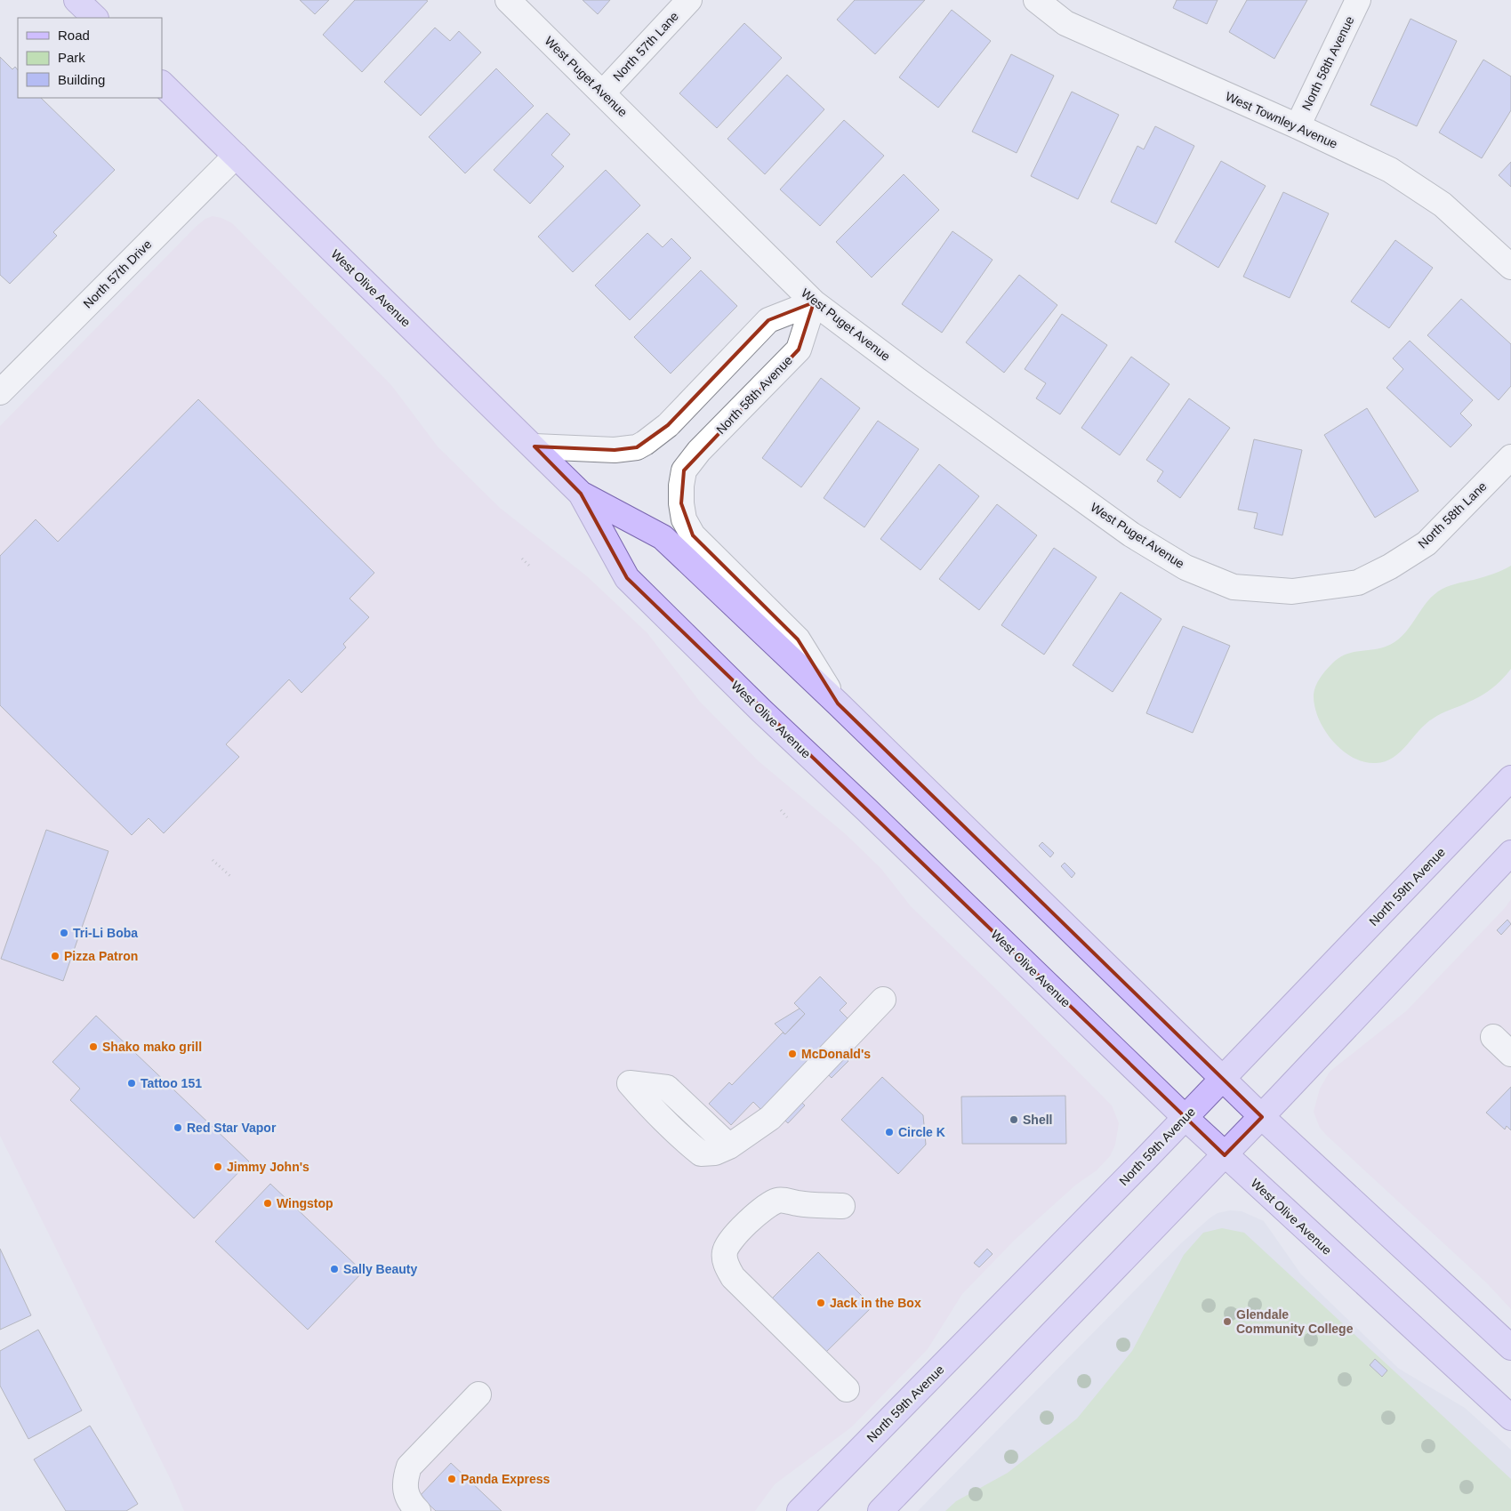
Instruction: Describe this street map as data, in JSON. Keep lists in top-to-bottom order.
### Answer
{
  "streets": {
    "main road": ["West Olive Avenue", "North 59th Avenue"],
    "street": [
      "North 57th Lane",
      "North 58th Avenue",
      "West Puget Avenue",
      "West Townley Avenue",
      "North 57th Drive",
      "North 58th Lane"
    ]
  },
  "crossings": [
    ["North 57th Lane", "West Puget Avenue"],
    ["North 58th Avenue", "West Puget Avenue"],
    ["North 58th Avenue", "West Townley Avenue"],
    ["North 58th Avenue", "West Olive Avenue"],
    ["West Puget Avenue", "North 58th Lane"],
    ["North 57th Drive", "West Olive Avenue"],
    ["West Olive Avenue", "North 59th Avenue"]
  ],
  "places": [
    "Tri-Li Boba",
    "Pizza Patron",
    "Shako mako grill",
    "McDonald's",
    "Tattoo 151",
    "Shell",
    "Red Star Vapor",
    "Circle K",
    "Jimmy John's",
    "Wingstop",
    "Sally Beauty",
    "Jack in the Box",
    "Glendale Community College",
    "Panda Express"
  ],
  "legend": ["Road", "Park", "Building"]
}
